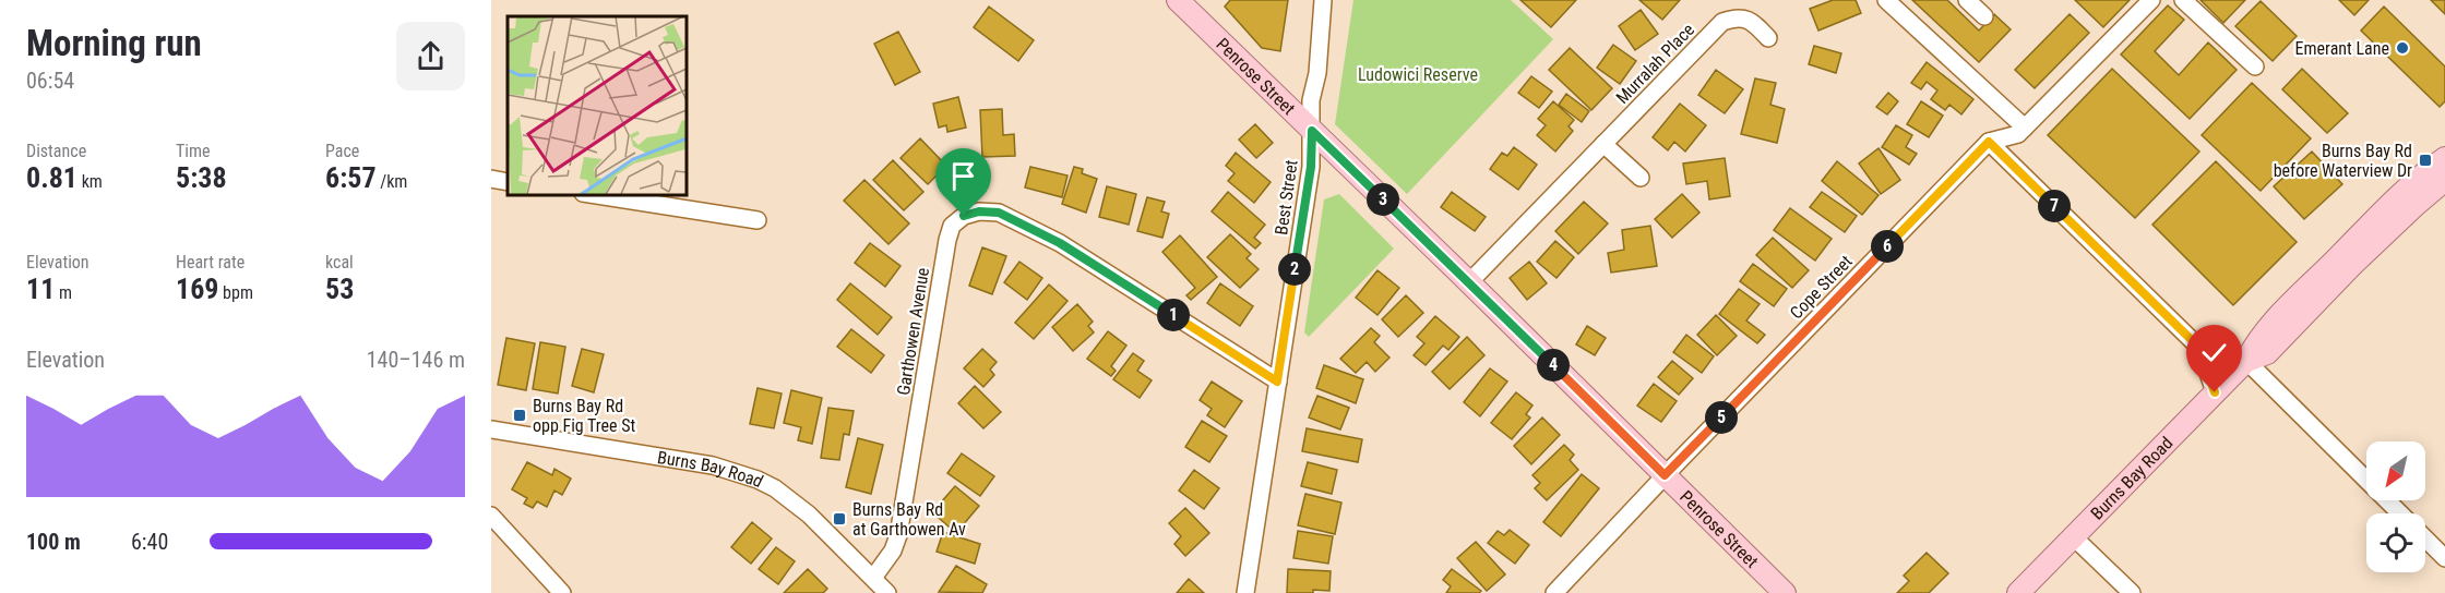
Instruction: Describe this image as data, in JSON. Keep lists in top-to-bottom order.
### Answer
{
  "streets": {
    "main road": ["Penrose Street", "Burns Bay Road"],
    "street": [
      "Murralah Place",
      "Best Street",
      "Cope Street",
      "Garthowen Avenue"
    ]
  },
  "crossings": [
    ["Murralah Place", "Penrose Street"],
    ["Penrose Street", "Best Street"],
    ["Penrose Street", "Cope Street"],
    ["Best Street", "Garthowen Avenue"],
    ["Garthowen Avenue", "Burns Bay Road"]
  ],
  "parks": ["Ludowici Reserve"],
  "places": {
    "other": ["Emerant Lane"],
    "transit": ["Burns Bay Rd before Waterview Dr", "Burns Bay Rd opp Fig Tree St", "Burns Bay Rd at Garthowen Av"]
  },
  "north": "bottom left",
  "page": {
    "heading": ["Morning run", "06:54"],
    "stats": [
      ["Distance", "0.81 km"],
      ["Time", "5:38"],
      ["Pace", "6:57 /km"],
      ["Elevation", "11 m"],
      ["Heart rate", "169 bpm"],
      ["kcal", "53"]
    ],
    "pins": [
      "3",
      "7",
      "6",
      "2",
      "1",
      "4",
      "5"
    ],
    "chart": ["Elevation", "140–146 m"],
    "list": [
      {
        "name": "100 m",
        "note": "6:40"
      }
    ]
  }
}
